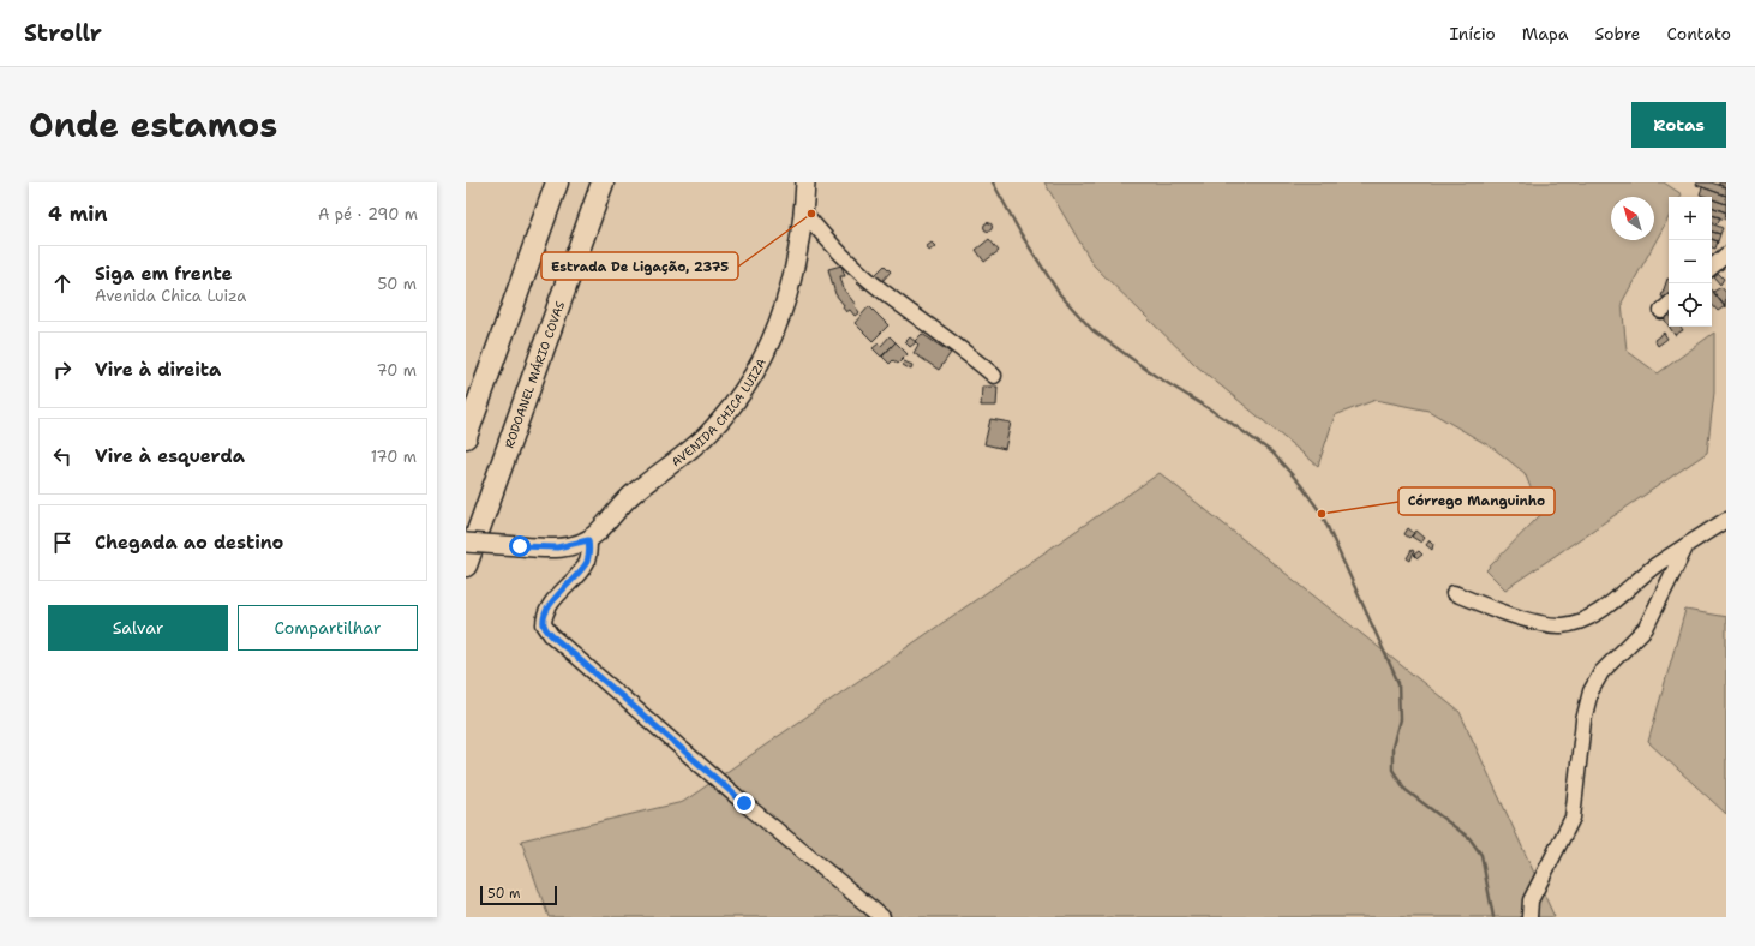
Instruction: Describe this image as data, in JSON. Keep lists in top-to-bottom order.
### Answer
{
  "streets": {
    "highway": ["RODOANEL MÁRIO COVAS"],
    "main road": ["AVENIDA CHICA LUIZA"]
  },
  "places": ["Estrada De Ligação, 2375", "Córrego Manguinho"],
  "scale_bar": "50 m",
  "north": "top left",
  "page": {
    "header": "Strollr",
    "nav": [
      "Início",
      "Mapa",
      "Sobre",
      "Contato"
    ],
    "title": "Onde estamos",
    "buttons": [
      "Rotas",
      ["Salvar", "Compartilhar"]
    ],
    "heading": ["4 min", "A pé · 290 m"],
    "map_buttons": ["+", "−"],
    "list": [
      ["Siga em frente", "Avenida Chica Luiza", "50 m"],
      ["Vire à direita", "70 m"],
      ["Vire à esquerda", "170 m"],
      "Chegada ao destino"
    ],
    "scale": "50 m"
  }
}
